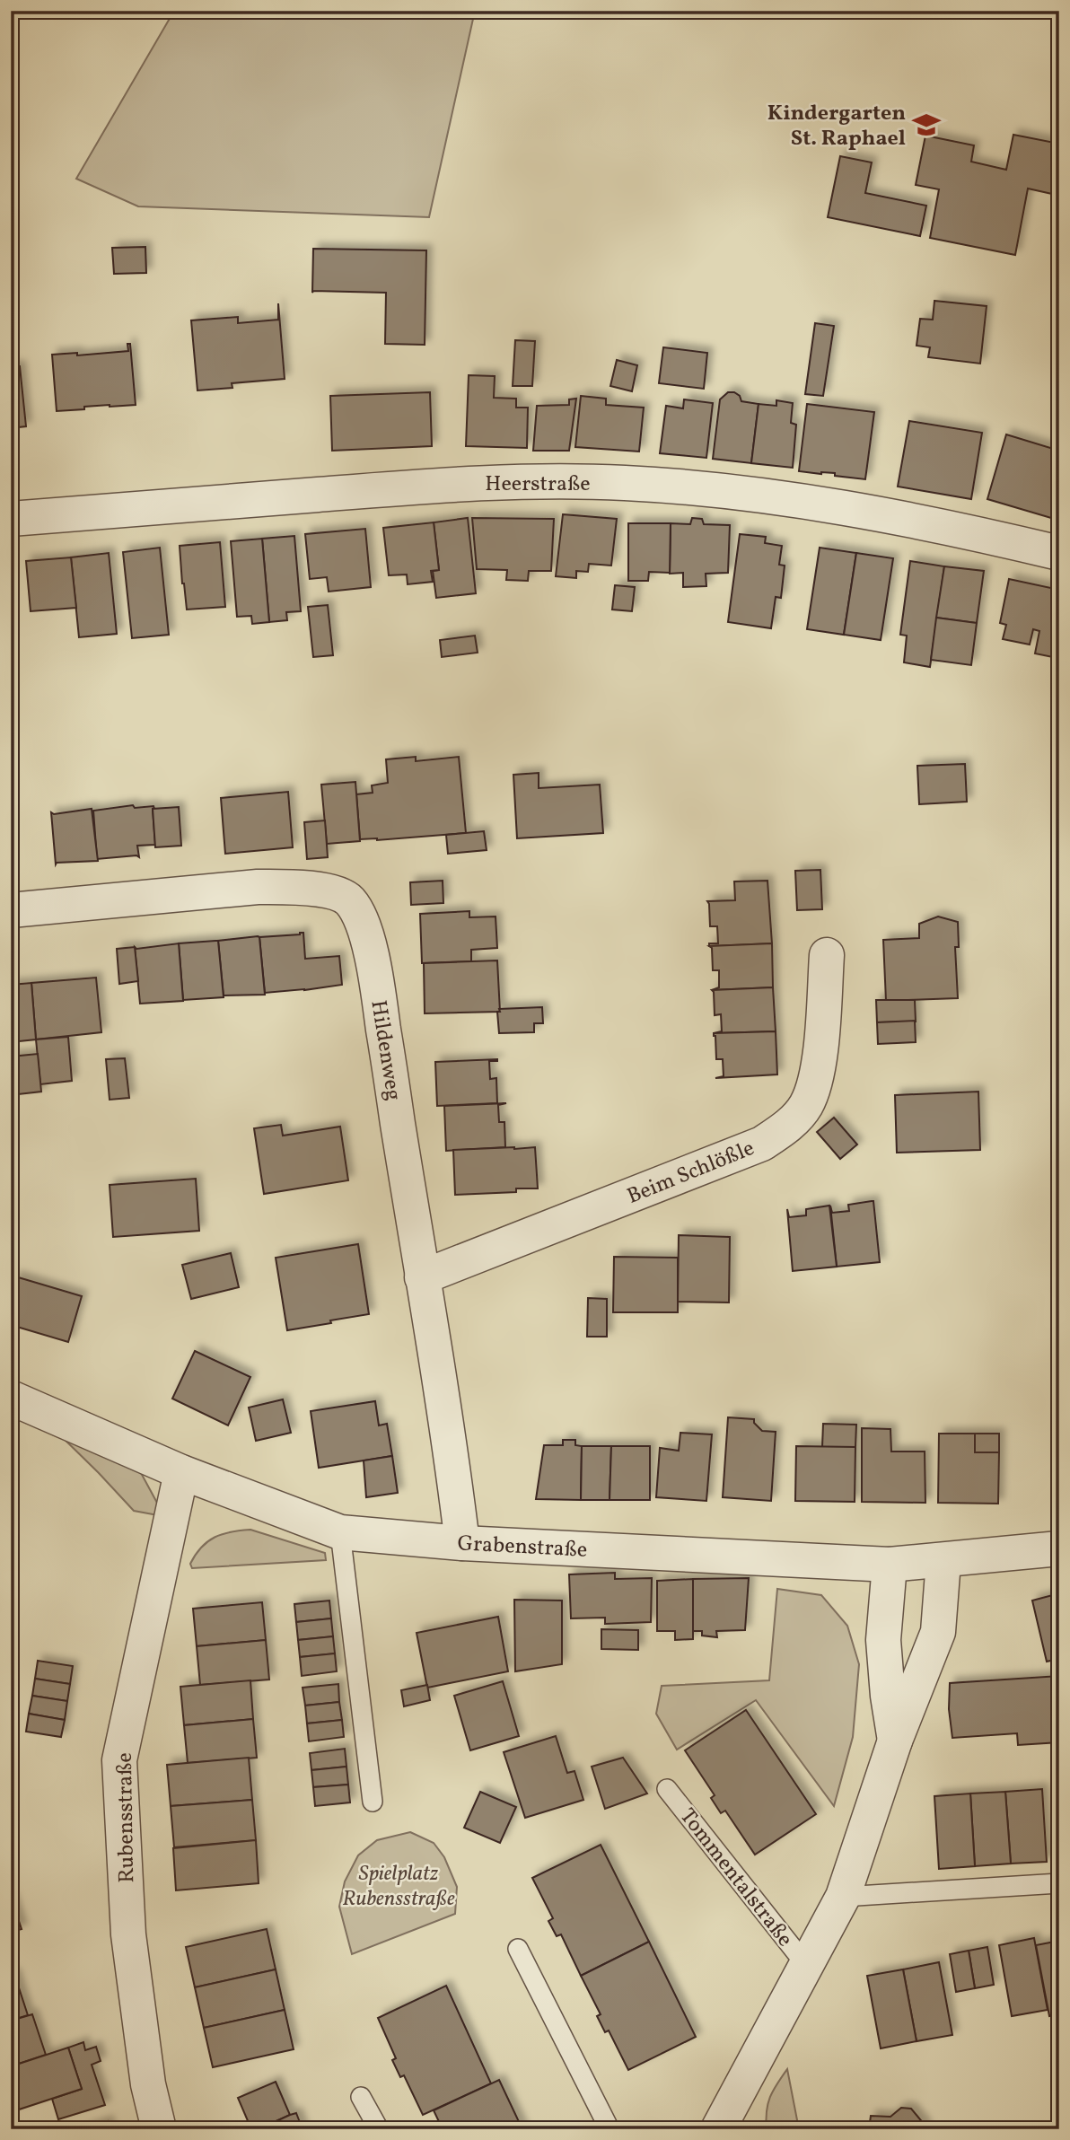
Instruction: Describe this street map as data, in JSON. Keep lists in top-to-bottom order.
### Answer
{
  "streets": {
    "street": [
      "Heerstraße",
      "Hildenweg",
      "Beim Schlößle",
      "Grabenstraße",
      "Rubensstraße",
      "Tommentalstraße"
    ]
  },
  "crossings": [
    ["Hildenweg", "Beim Schlößle"],
    ["Hildenweg", "Grabenstraße"],
    ["Grabenstraße", "Rubensstraße"],
    ["Grabenstraße", "Tommentalstraße"]
  ],
  "parks": ["Spielplatz Rubensstraße"],
  "places": {
    "school or university": ["Kindergarten St. Raphael"]
  }
}
